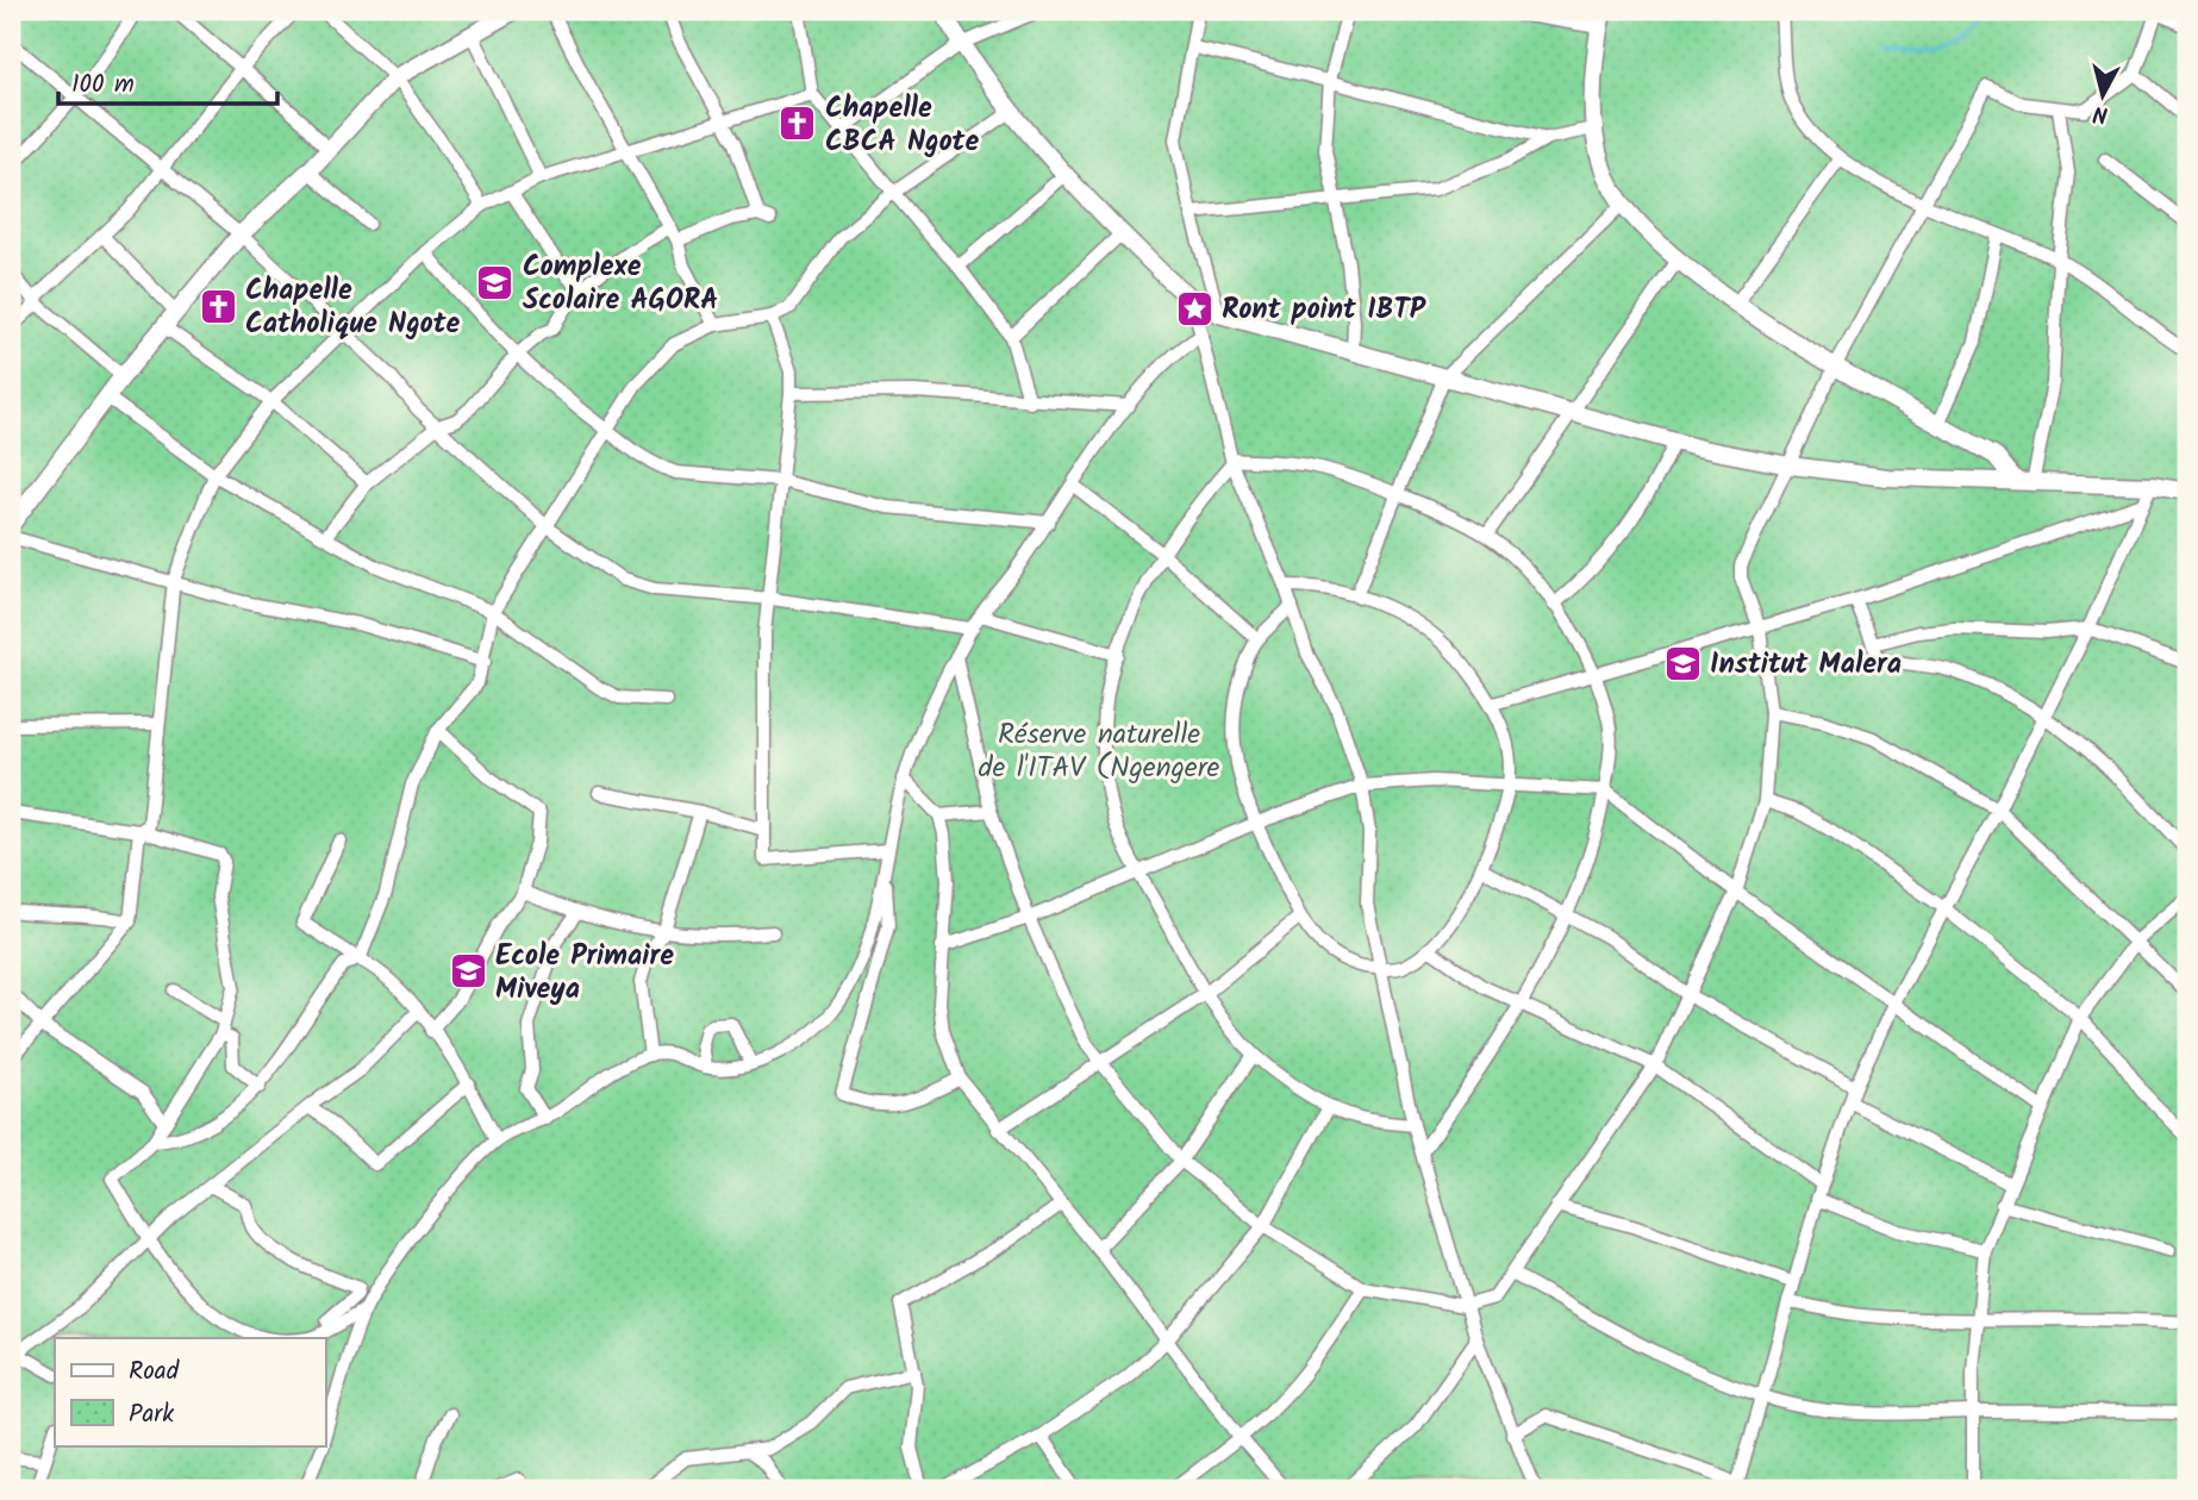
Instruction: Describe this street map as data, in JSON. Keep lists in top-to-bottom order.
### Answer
{
  "parks": ["Réserve naturelle de l'ITAV (Ngengere"],
  "places": {
    "church": ["Chapelle CBCA Ngote", "Chapelle Catholique Ngote"],
    "school or university": ["Complexe Scolaire AGORA", "Institut Malera", "Ecole Primaire Miveya"],
    "place": ["Ront point IBTP"]
  },
  "legend": ["Road", "Park"],
  "scale_bar": "100 m",
  "north": "bottom"
}
